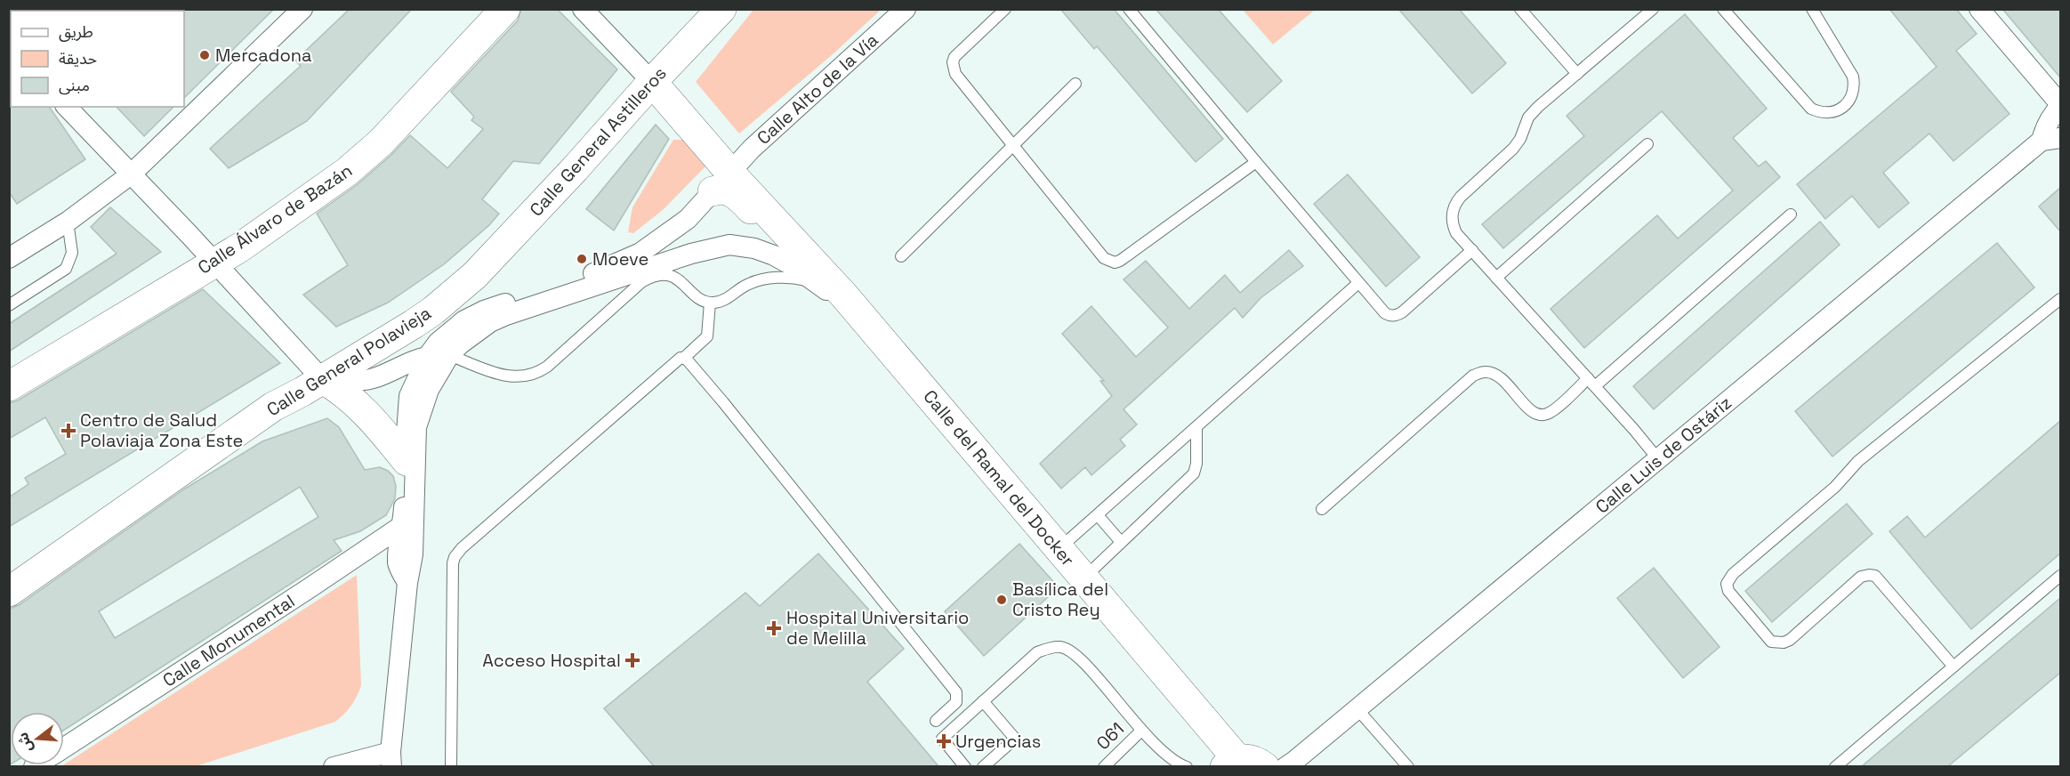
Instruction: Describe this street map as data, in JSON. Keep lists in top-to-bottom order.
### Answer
{
  "streets": {
    "main road": [
      "Calle General Astilleros",
      "Calle Álvaro de Bazán",
      "Calle General Polavieja",
      "Calle del Ramal del Docker"
    ],
    "street": ["Calle Alto de la Vía", "Calle Luis de Ostáriz", "Calle Monumental"],
    "lane": ["061"]
  },
  "crossings": [
    ["Calle Alto de la Vía", "Calle del Ramal del Docker"],
    ["Calle General Astilleros", "Calle General Polavieja"],
    ["Calle General Astilleros", "Calle del Ramal del Docker"]
  ],
  "places": {
    "other": ["Mercadona", "Moeve", "Basílica del Cristo Rey"],
    "health": [
      "Centro de Salud Polaviaja Zona Este",
      "Hospital Universitario de Melilla",
      "Acceso Hospital",
      "Urgencias"
    ]
  },
  "legend": ["طريق", "حديقة", "مبنى"],
  "north": "left"
}
